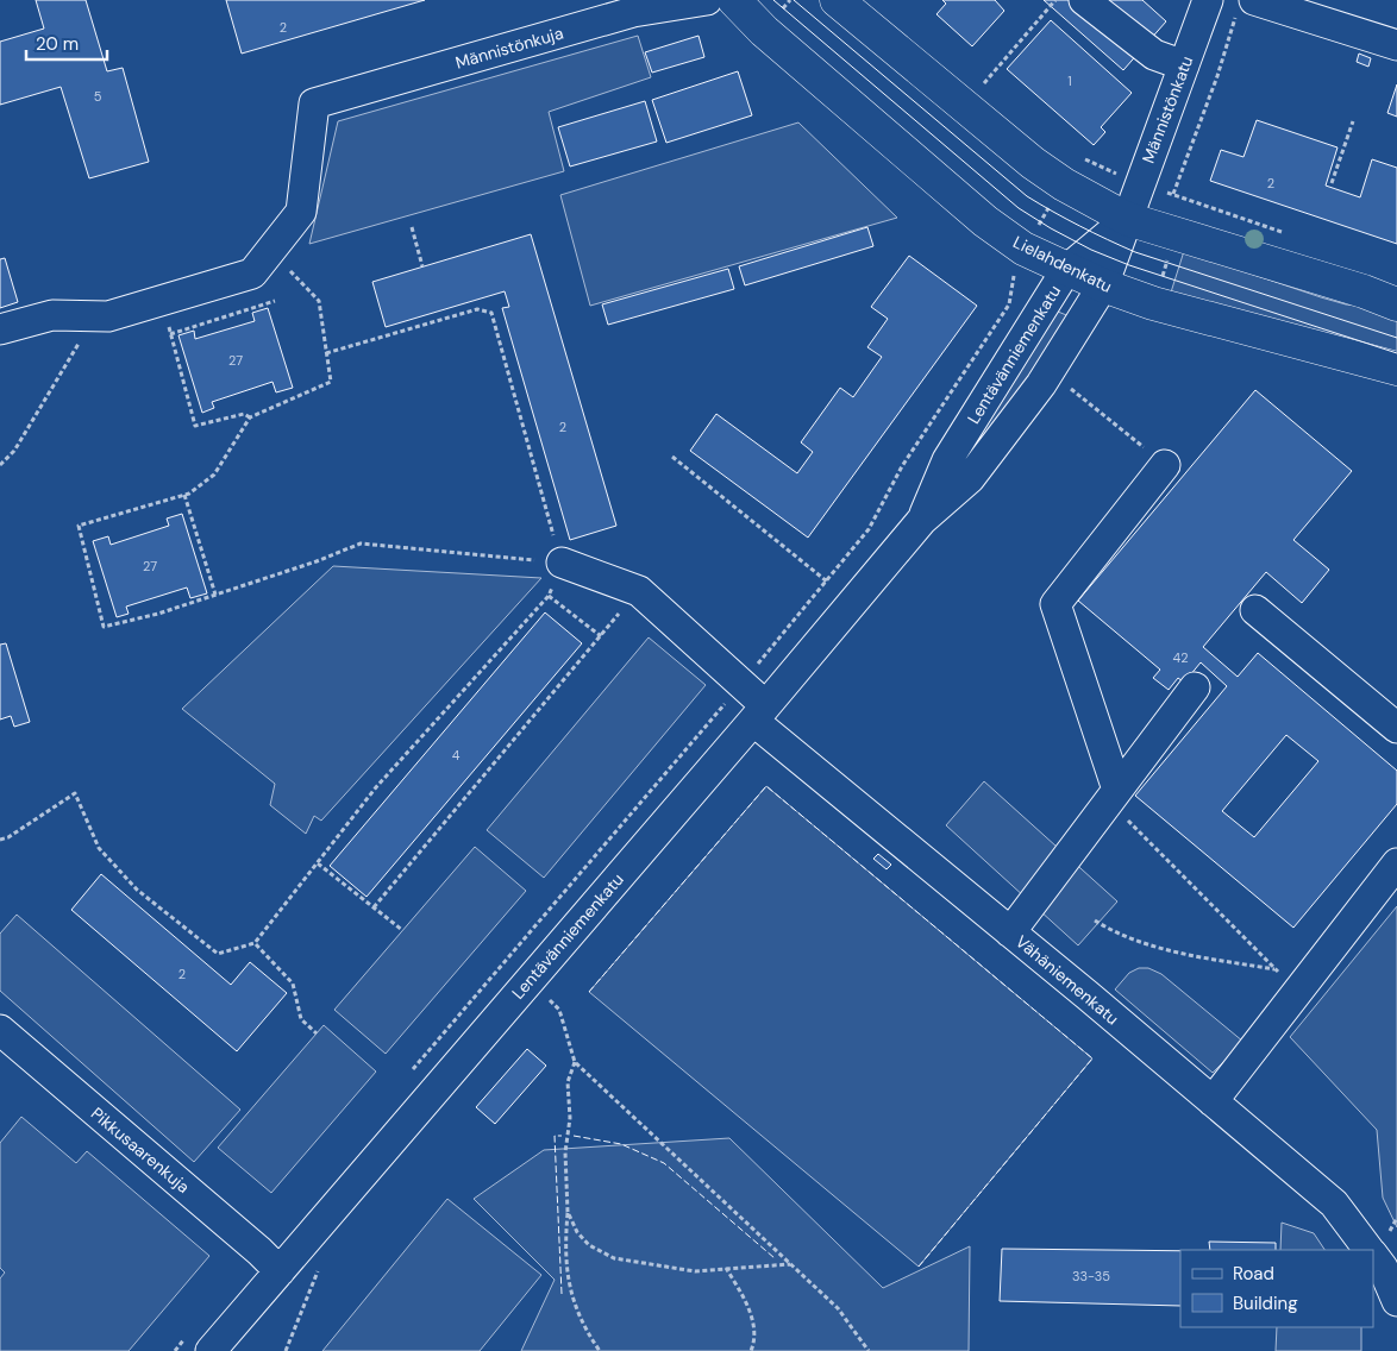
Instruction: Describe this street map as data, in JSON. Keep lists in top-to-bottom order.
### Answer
{
  "streets": {
    "main road": ["Lielahdenkatu"],
    "street": [
      "Männistönkuja",
      "Männistönkatu",
      "Lentävänniemenkatu",
      "Vähäniemenkatu",
      "Pikkusaarenkuja"
    ]
  },
  "crossings": [
    ["Männistönkatu", "Lentävänniemenkatu"],
    ["Lielahdenkatu", "Lentävänniemenkatu"],
    ["Lentävänniemenkatu", "Vähäniemenkatu"],
    ["Lentävänniemenkatu", "Pikkusaarenkuja"]
  ],
  "house_numbers": [
    "2",
    "1",
    "5",
    "2",
    "27",
    "2",
    "27",
    "42",
    "4",
    "2",
    "33-35"
  ],
  "legend": ["Road", "Building"],
  "scale_bar": "20 m"
}
